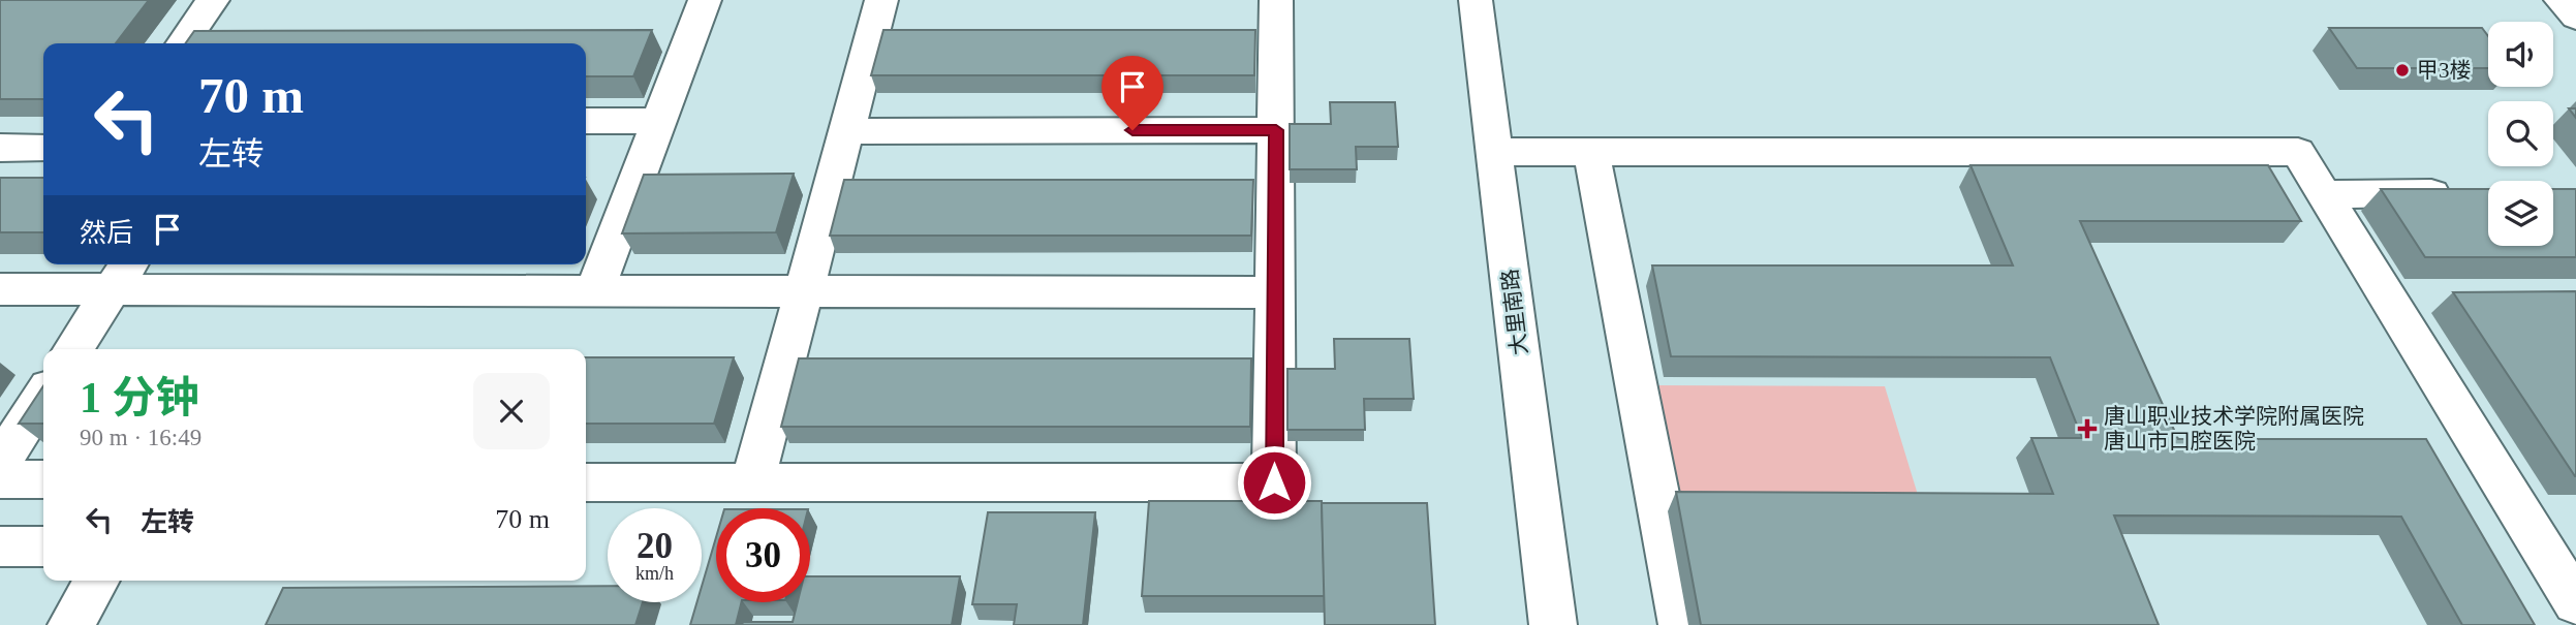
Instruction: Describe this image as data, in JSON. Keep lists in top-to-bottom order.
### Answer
{
  "streets": {
    "street": ["大里南路"]
  },
  "places": {
    "other": ["甲3楼"],
    "health": ["唐山职业技术学院附属医院 唐山市口腔医院"]
  },
  "page": {
    "turn": ["70 m", "左转"],
    "then": "然后",
    "heading": ["1 分钟", "90 m · 16:49"],
    "list": [
      {
        "name": "左转",
        "value": "70 m"
      }
    ],
    "speed": "20 km/h",
    "limit": "30"
  }
}
